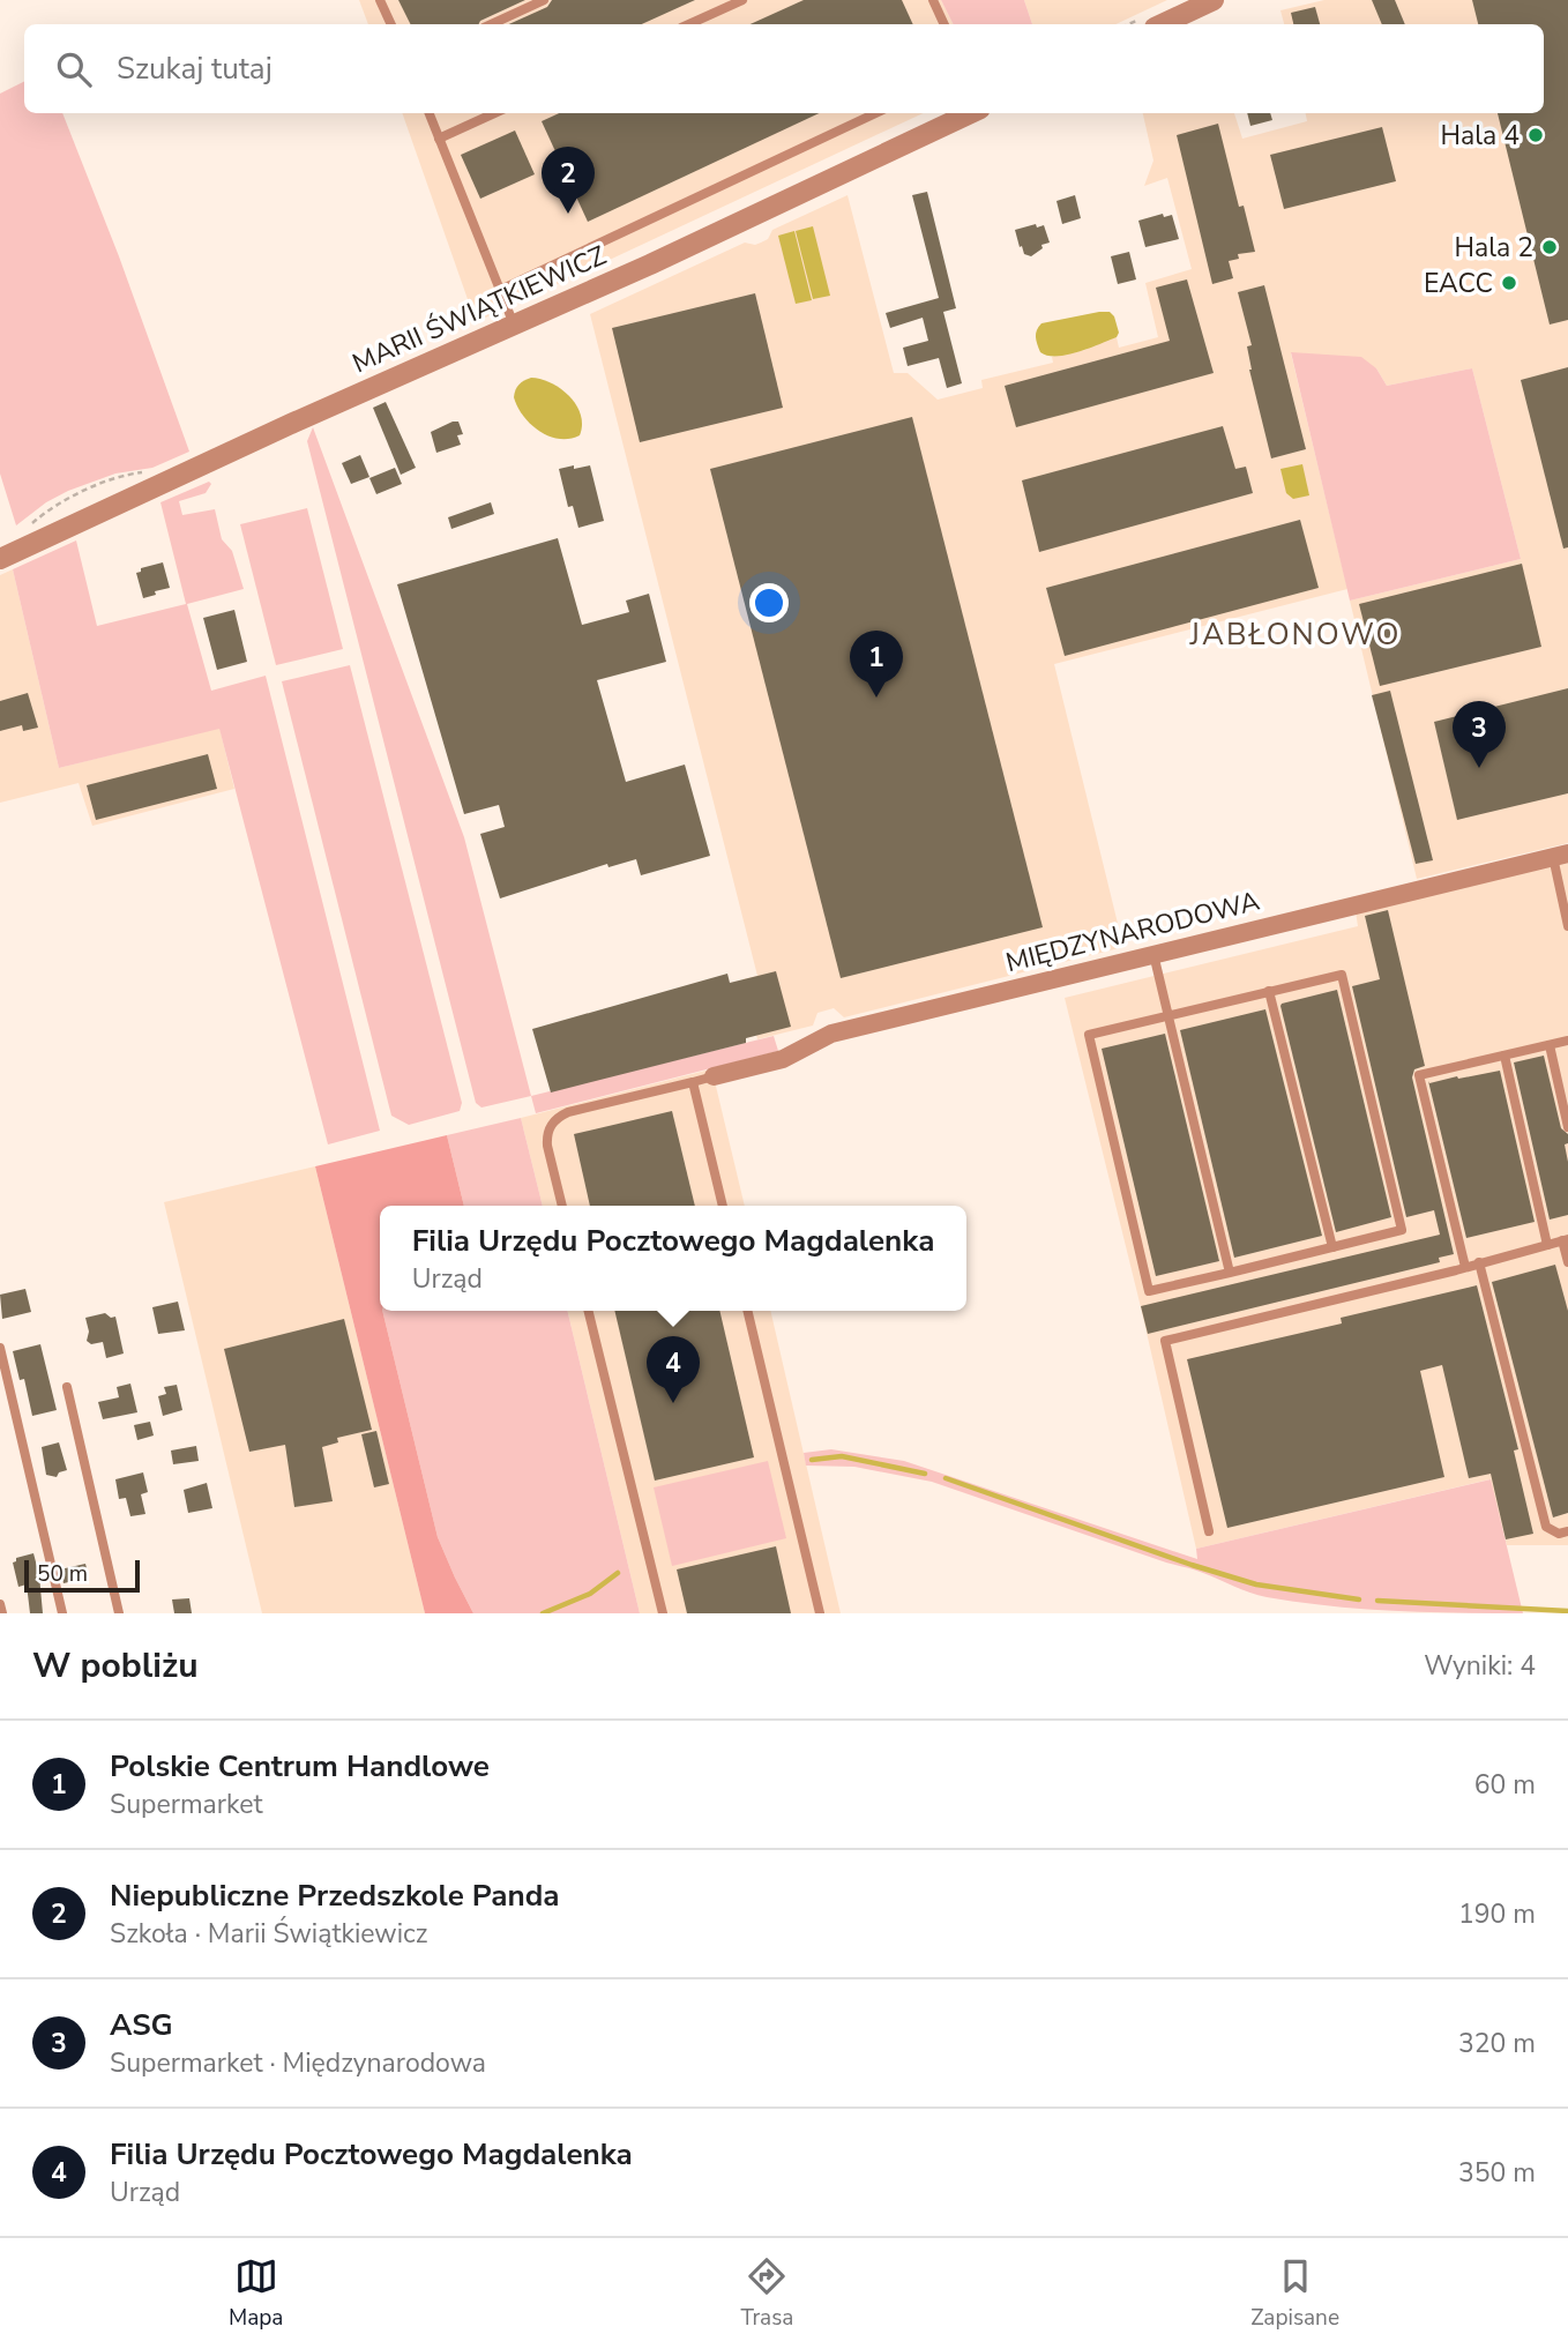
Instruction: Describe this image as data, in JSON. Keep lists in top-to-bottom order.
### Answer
{
  "streets": {
    "street": ["MARII ŚWIĄTKIEWICZ", "MIĘDZYNARODOWA"]
  },
  "districts": ["JABŁONOWO"],
  "places": ["Hala 4", "Hala 2", "EACC"],
  "scale_bar": "50 m",
  "page": {
    "search": "Szukaj tutaj",
    "pins": [
      "2",
      "1",
      "3",
      "4"
    ],
    "popup": ["Filia Urzędu Pocztowego Magdalenka", "Urząd"],
    "scale": "50 m",
    "heading": ["W pobliżu", "Wyniki: 4"],
    "list": [
      {
        "mark": "1",
        "name": "Polskie Centrum Handlowe",
        "note": "Supermarket",
        "value": "60 m"
      },
      {
        "mark": "2",
        "name": "Niepubliczne Przedszkole Panda",
        "note": "Szkoła · Marii Świątkiewicz",
        "value": "190 m"
      },
      {
        "mark": "3",
        "name": "ASG",
        "note": "Supermarket · Międzynarodowa",
        "value": "320 m"
      },
      {
        "mark": "4",
        "name": "Filia Urzędu Pocztowego Magdalenka",
        "note": "Urząd",
        "value": "350 m"
      }
    ],
    "nav": ["Mapa", "Trasa", "Zapisane"]
  }
}
